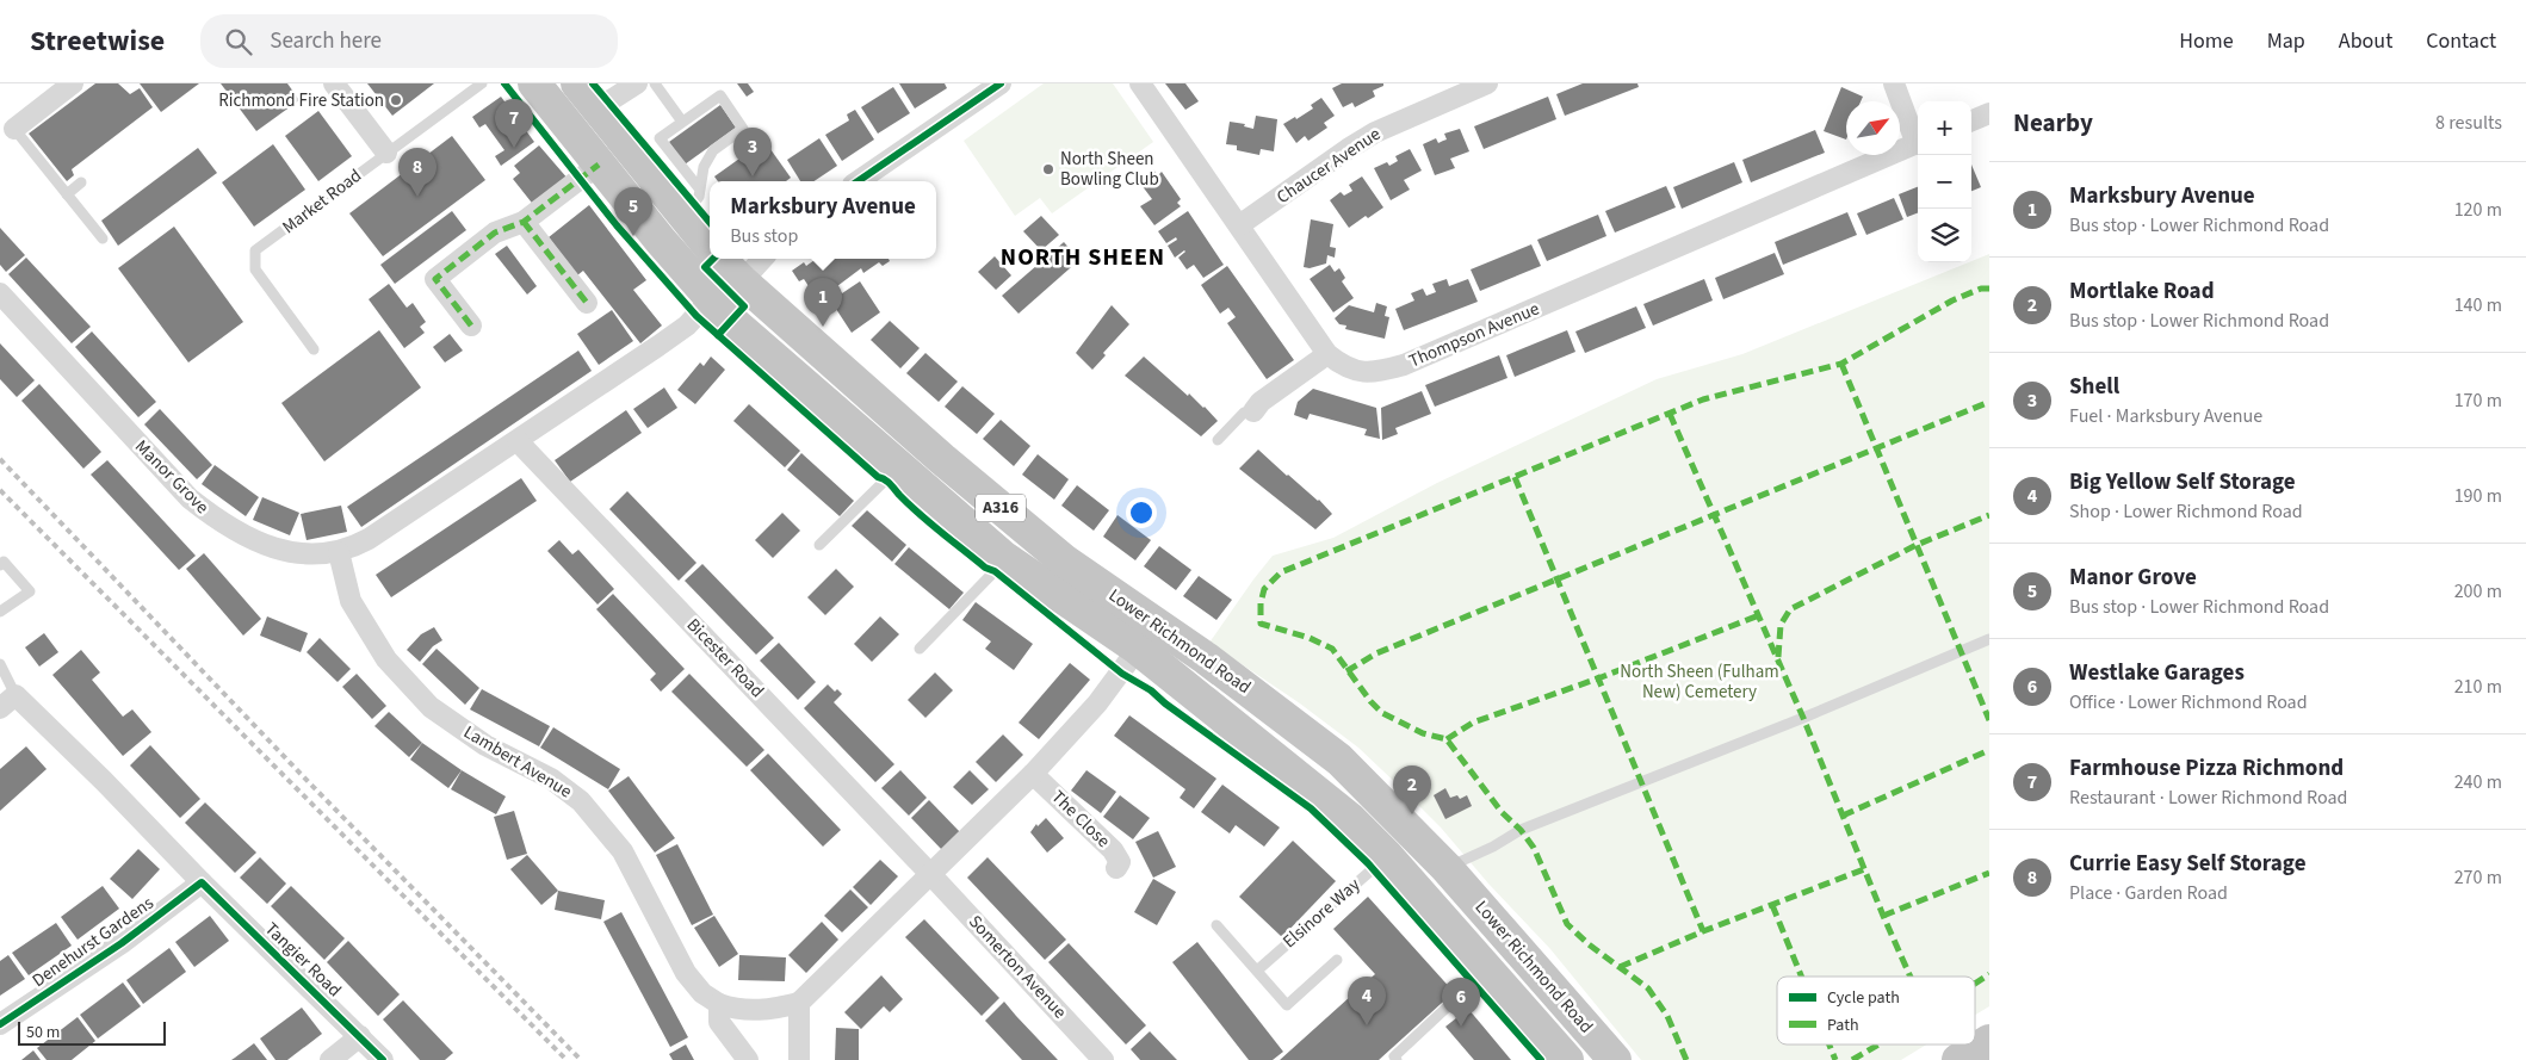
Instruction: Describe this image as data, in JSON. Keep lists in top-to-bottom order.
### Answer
{
  "streets": {
    "highway": ["A316", "Lower Richmond Road"],
    "street": [
      "Chaucer Avenue",
      "Thompson Avenue",
      "Manor Grove",
      "Bicester Road",
      "Lambert Avenue",
      "The Close",
      "Denehurst Gardens",
      "Tangier Road",
      "Somerton Avenue"
    ],
    "lane": ["Market Road", "Elsinore Way"]
  },
  "crossings": [
    ["Chaucer Avenue", "Thompson Avenue"],
    ["Manor Grove", "Lower Richmond Road"],
    ["Manor Grove", "Bicester Road"],
    ["Manor Grove", "Lambert Avenue"],
    ["Lower Richmond Road", "Elsinore Way"],
    ["Bicester Road", "Somerton Avenue"],
    ["Denehurst Gardens", "Tangier Road"]
  ],
  "districts": ["NORTH SHEEN"],
  "parks": ["North Sheen (Fulham New) Cemetery"],
  "places": ["Richmond Fire Station", "North Sheen Bowling Club"],
  "legend": ["Cycle path", "Path"],
  "scale_bar": "50 m",
  "north": "top right",
  "page": {
    "header": "Streetwise",
    "search": "Search here",
    "nav": [
      "Home",
      "Map",
      "About",
      "Contact"
    ],
    "heading": ["Nearby", "8 results"],
    "pins": [
      "7",
      "3",
      "8",
      "5",
      "1",
      "2",
      "4",
      "6"
    ],
    "map_buttons": ["+", "−"],
    "list": [
      {
        "mark": "1",
        "name": "Marksbury Avenue",
        "note": "Bus stop · Lower Richmond Road",
        "value": "120 m"
      },
      {
        "mark": "2",
        "name": "Mortlake Road",
        "note": "Bus stop · Lower Richmond Road",
        "value": "140 m"
      },
      {
        "mark": "3",
        "name": "Shell",
        "note": "Fuel · Marksbury Avenue",
        "value": "170 m"
      },
      {
        "mark": "4",
        "name": "Big Yellow Self Storage",
        "note": "Shop · Lower Richmond Road",
        "value": "190 m"
      },
      {
        "mark": "5",
        "name": "Manor Grove",
        "note": "Bus stop · Lower Richmond Road",
        "value": "200 m"
      },
      {
        "mark": "6",
        "name": "Westlake Garages",
        "note": "Office · Lower Richmond Road",
        "value": "210 m"
      },
      {
        "mark": "7",
        "name": "Farmhouse Pizza Richmond",
        "note": "Restaurant · Lower Richmond Road",
        "value": "240 m"
      },
      {
        "mark": "8",
        "name": "Currie Easy Self Storage",
        "note": "Place · Garden Road",
        "value": "270 m"
      }
    ],
    "popup": ["Marksbury Avenue", "Bus stop"],
    "scale": "50 m"
  }
}
